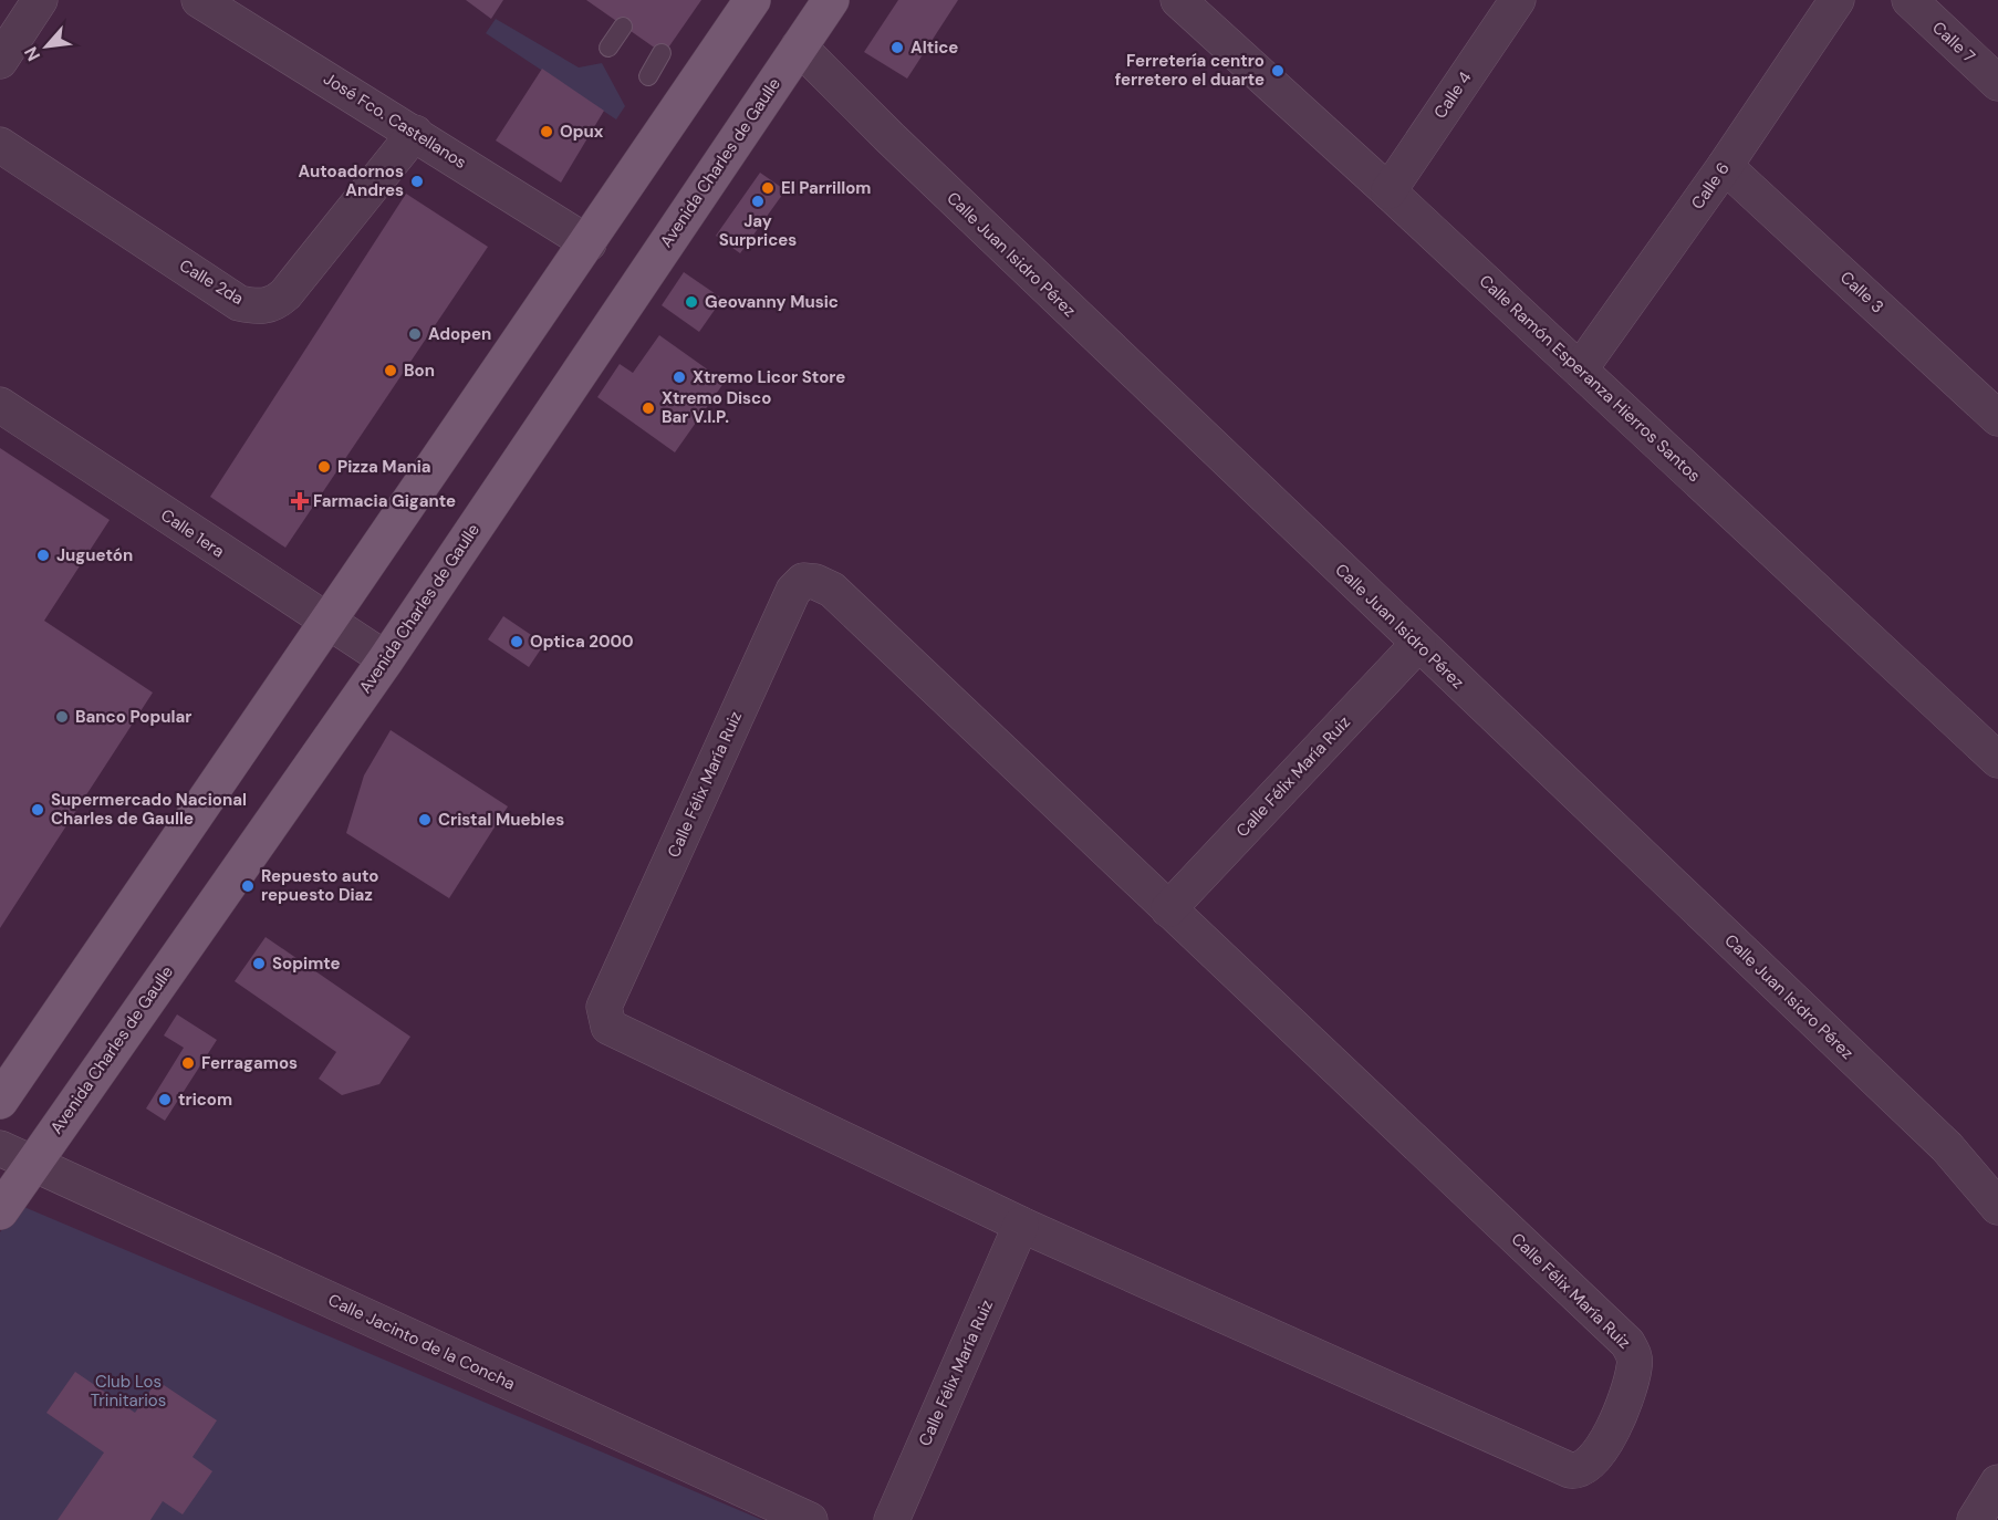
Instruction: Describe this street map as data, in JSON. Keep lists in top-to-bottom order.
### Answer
{
  "streets": {
    "main road": ["Avenida Charles de Gaulle"],
    "street": [
      "Calle 7",
      "Calle 4",
      "José Fco. Castellanos",
      "Calle 6",
      "Calle Juan Isidro Pérez",
      "Calle 2da",
      "Calle 3",
      "Calle Ramón Esperanza Hierros Santos",
      "Calle 1era",
      "Calle Félix María Ruiz",
      "Calle Jacinto de la Concha"
    ]
  },
  "crossings": [
    ["Calle 4", "Calle Ramón Esperanza Hierros Santos"],
    ["José Fco. Castellanos", "Calle 2da"],
    ["Avenida Charles de Gaulle", "Calle Juan Isidro Pérez"],
    ["Avenida Charles de Gaulle", "Calle 1era"],
    ["Avenida Charles de Gaulle", "Calle Jacinto de la Concha"],
    ["Calle 6", "Calle 3"],
    ["Calle 6", "Calle Ramón Esperanza Hierros Santos"],
    ["Calle Juan Isidro Pérez", "Calle Félix María Ruiz"]
  ],
  "parks": ["Club Los Trinitarios"],
  "places": {
    "other": [
      "Altice",
      "Ferretería centro ferretero el duarte",
      "Opux",
      "Autoadornos Andres",
      "El Parrillom",
      "Jay Surprices",
      "Geovanny Music",
      "Adopen",
      "Bon",
      "Xtremo Licor Store",
      "Xtremo Disco Bar V.I.P.",
      "Pizza Mania",
      "Juguetón",
      "Optica 2000",
      "Banco Popular",
      "Supermercado Nacional Charles de Gaulle",
      "Cristal Muebles",
      "Repuesto auto repuesto Diaz",
      "Sopimte",
      "Ferragamos",
      "tricom"
    ],
    "health": ["Farmacia Gigante"]
  },
  "north": "bottom left"
}
